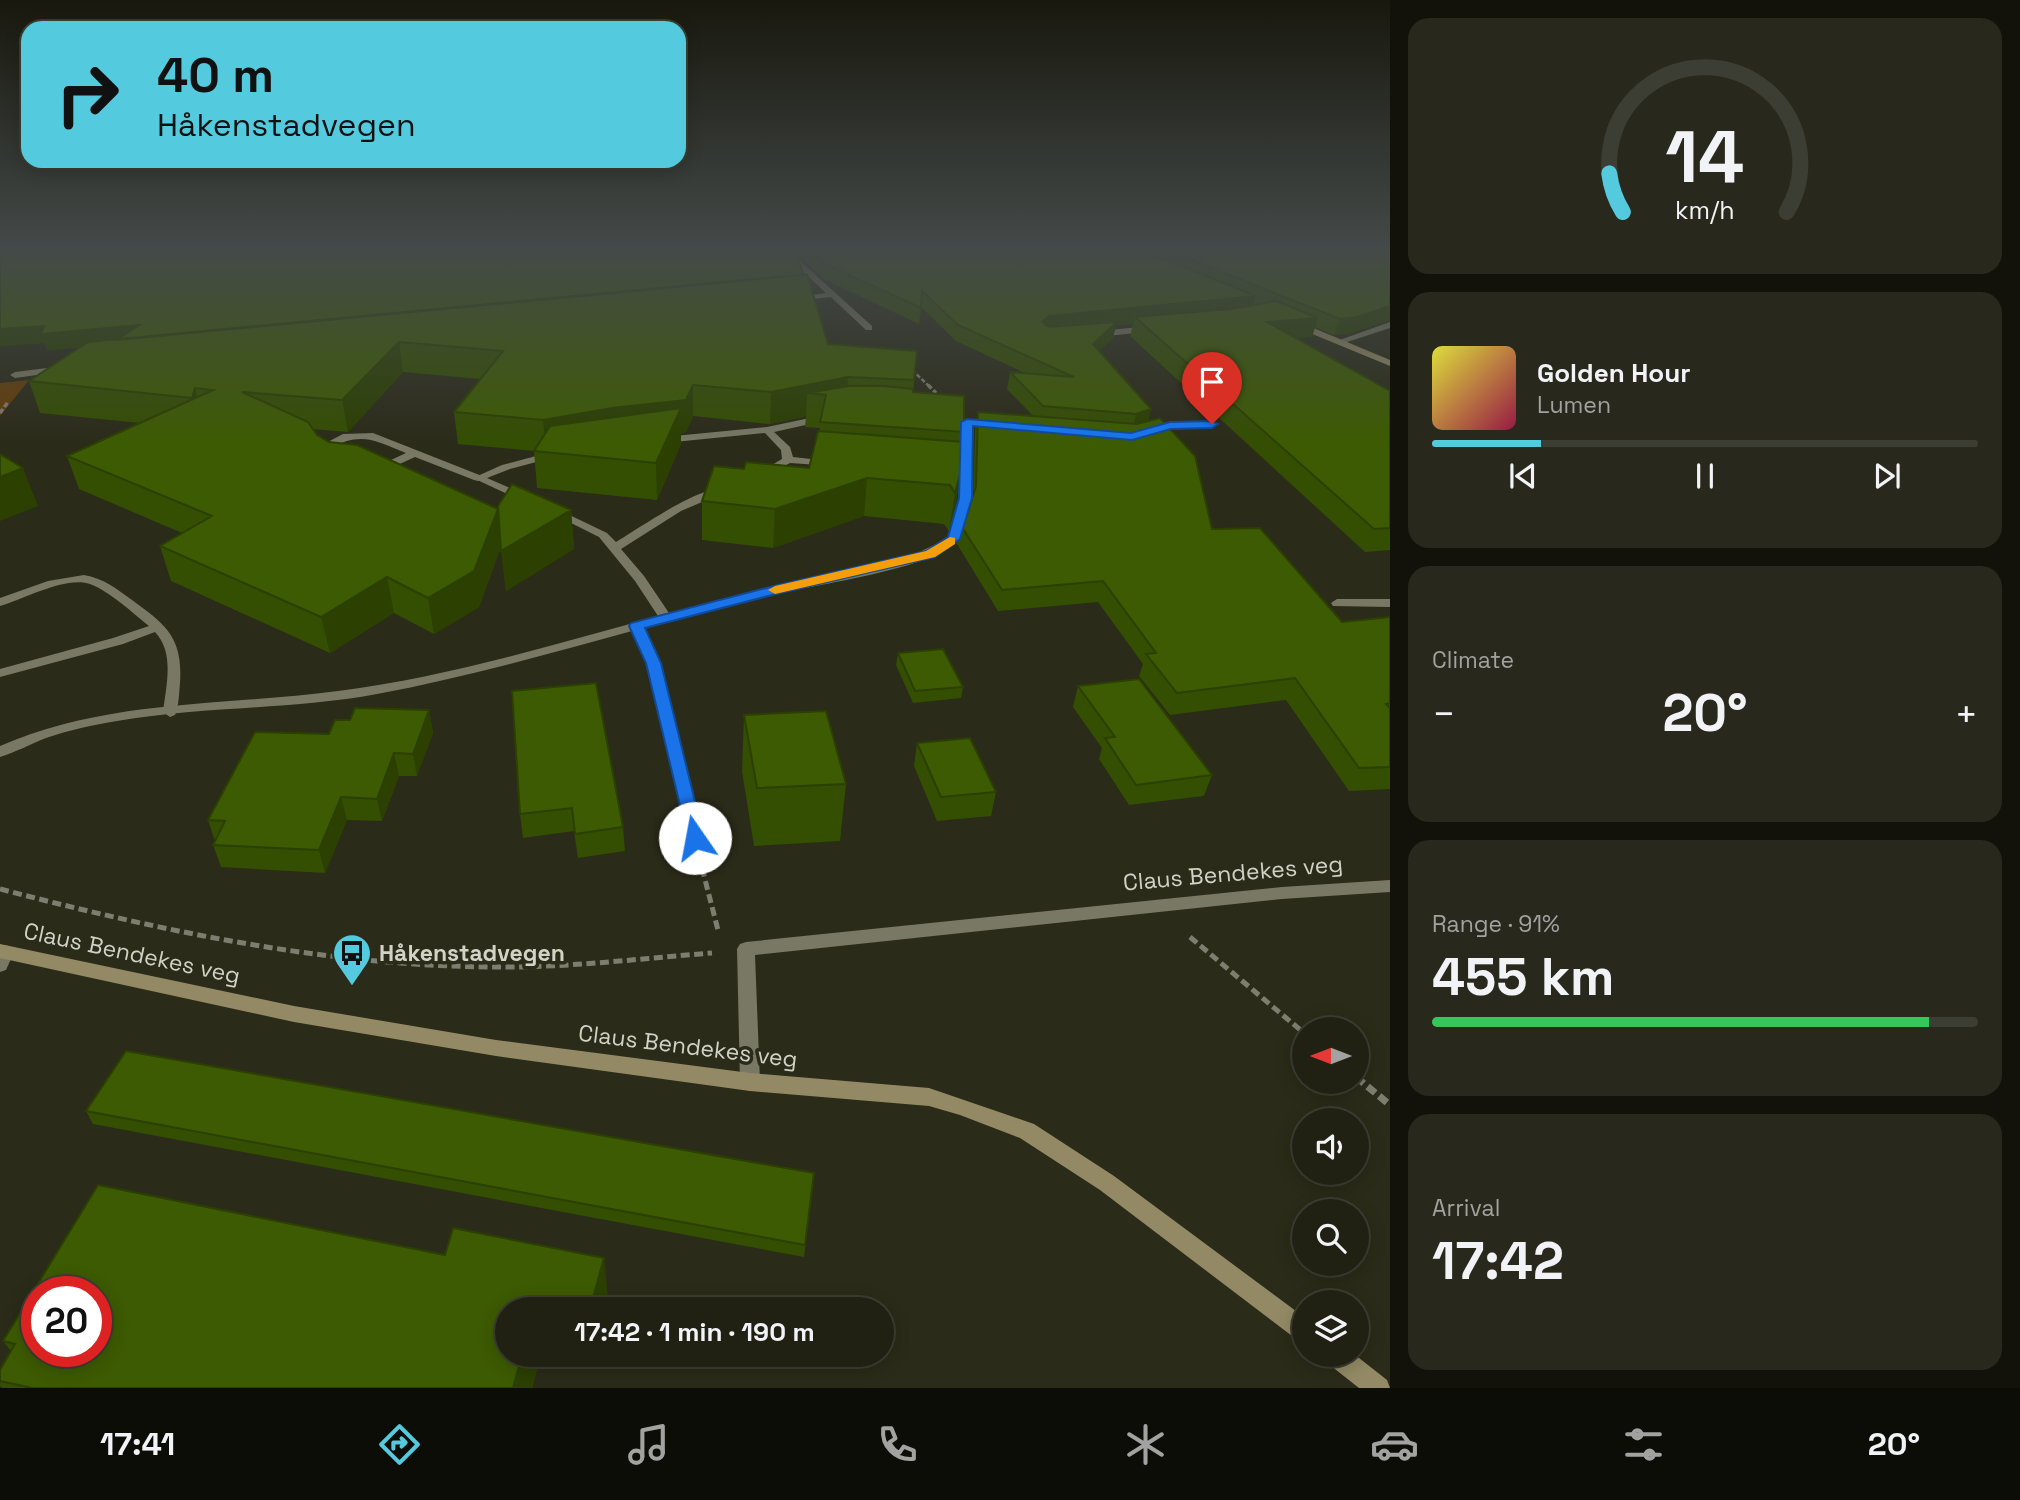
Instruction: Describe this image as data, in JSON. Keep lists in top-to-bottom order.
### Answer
{
  "streets": {
    "street": ["Claus Bendekes veg"]
  },
  "places": {
    "bus stop": ["Håkenstadvegen"]
  },
  "north": "left",
  "page": {
    "turn": ["40 m", "Håkenstadvegen"],
    "song": ["Golden Hour", "Lumen"],
    "tile": [
      "Climate",
      ["Range · 91%", "455 km"],
      ["Arrival", "17:42"]
    ],
    "heat": ["−", "20°", "+"],
    "limit": "20",
    "trip": "17:42 · 1 min · 190 m",
    "tabs": ["17:41", "20°"],
    "gauge": ["14", "km/h"]
  }
}
